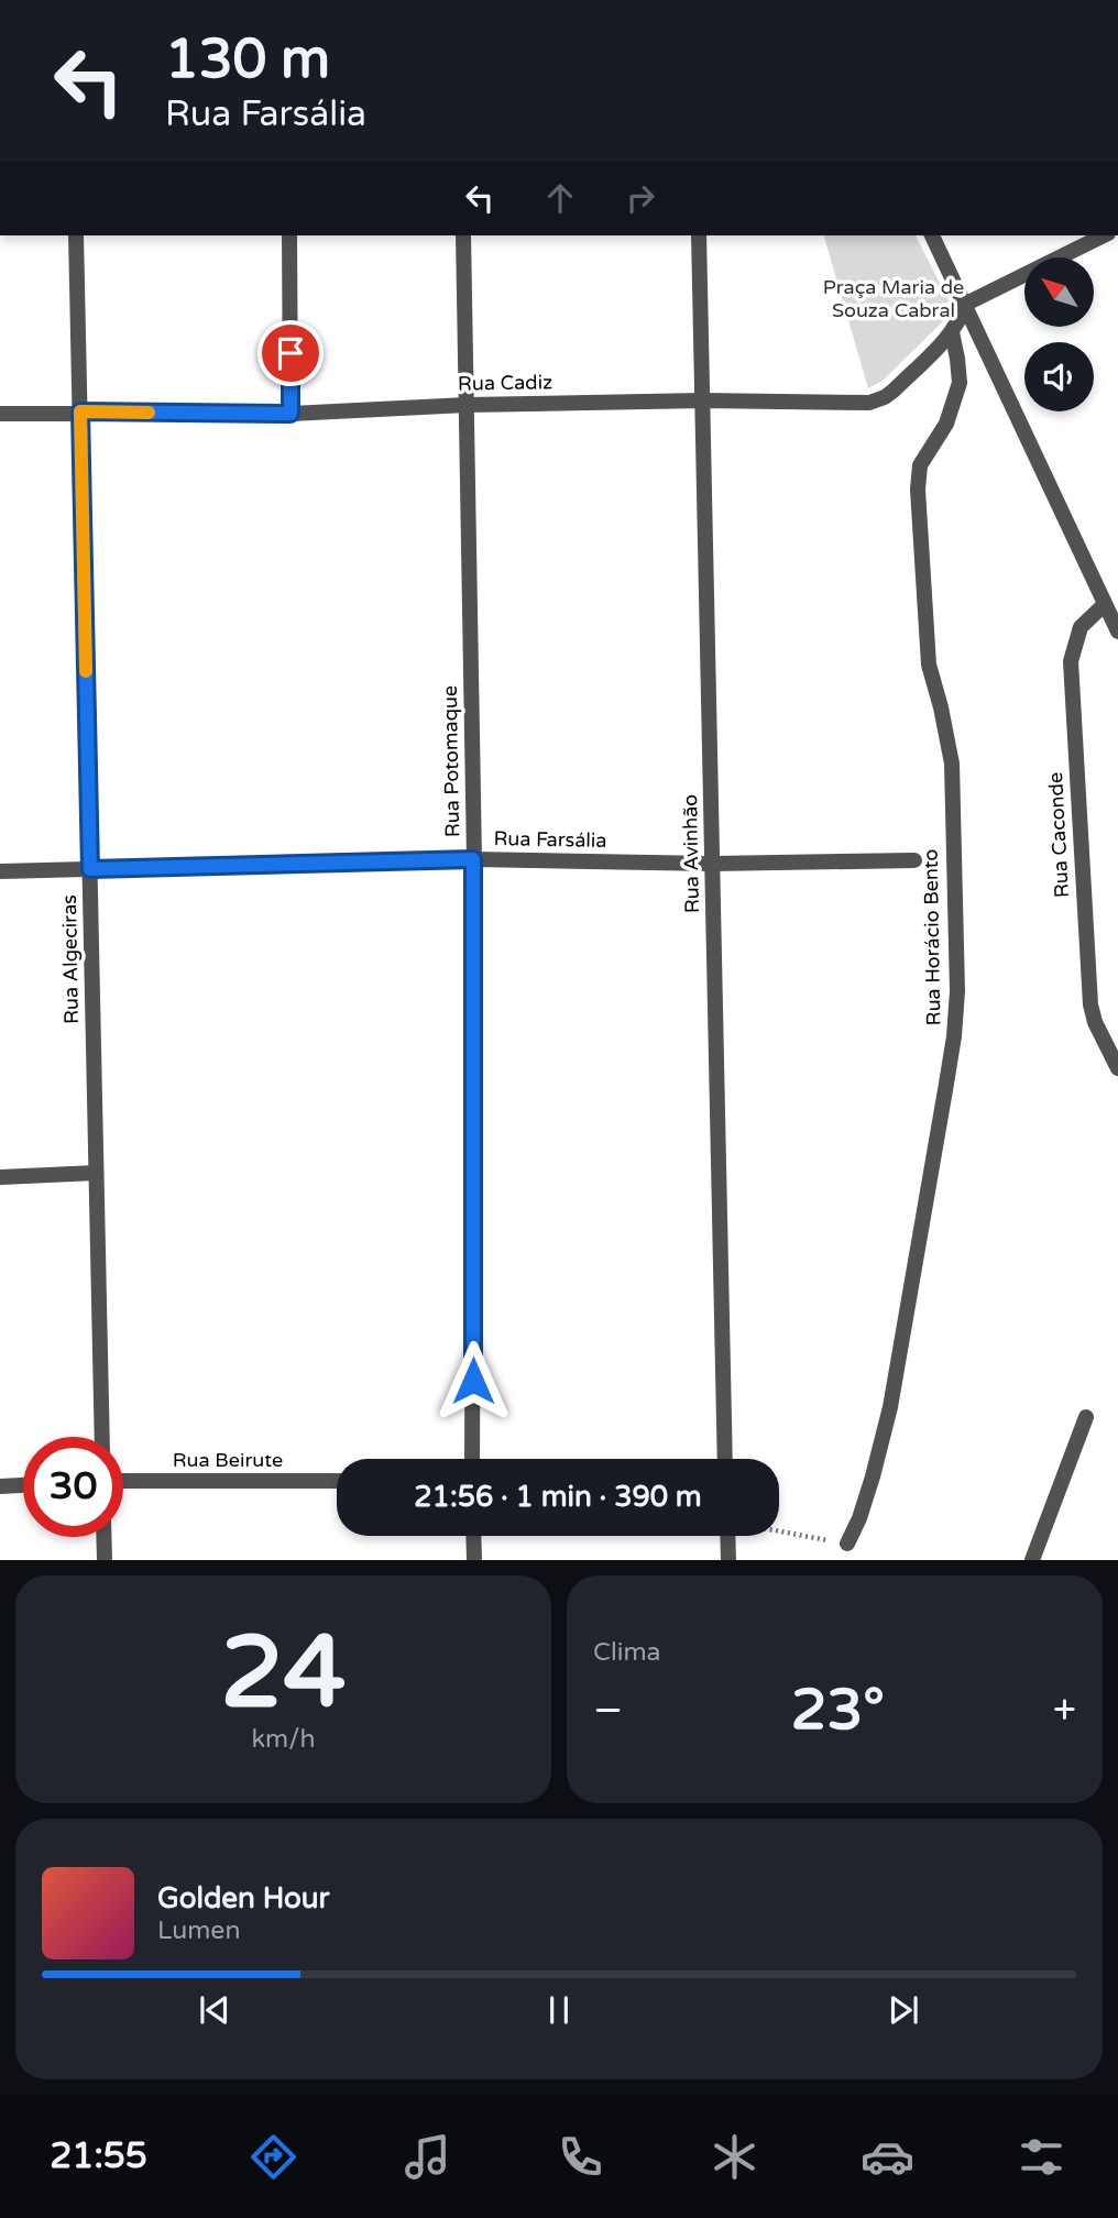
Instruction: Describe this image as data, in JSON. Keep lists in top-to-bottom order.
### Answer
{
  "streets": {
    "street": [
      "Rua Cadiz",
      "Rua Potomaque",
      "Rua Caconde",
      "Rua Farsália",
      "Rua Avinhão",
      "Rua Horácio Bento",
      "Rua Algeciras",
      "Rua Beirute"
    ]
  },
  "crossings": [
    ["Rua Cadiz", "Rua Potomaque"],
    ["Rua Cadiz", "Rua Avinhão"],
    ["Rua Cadiz", "Rua Horácio Bento"],
    ["Rua Cadiz", "Rua Algeciras"],
    ["Rua Potomaque", "Rua Farsália"],
    ["Rua Farsália", "Rua Avinhão"],
    ["Rua Farsália", "Rua Algeciras"]
  ],
  "parks": ["Praça Maria de Souza Cabral"],
  "north": "top left",
  "page": {
    "turn": ["130 m", "Rua Farsália"],
    "limit": "30",
    "trip": "21:56 · 1 min · 390 m",
    "tile": [
      ["24", "km/h"],
      "Clima"
    ],
    "heat": ["−", "23°", "+"],
    "song": ["Golden Hour", "Lumen"],
    "tabs": "21:55"
  }
}
